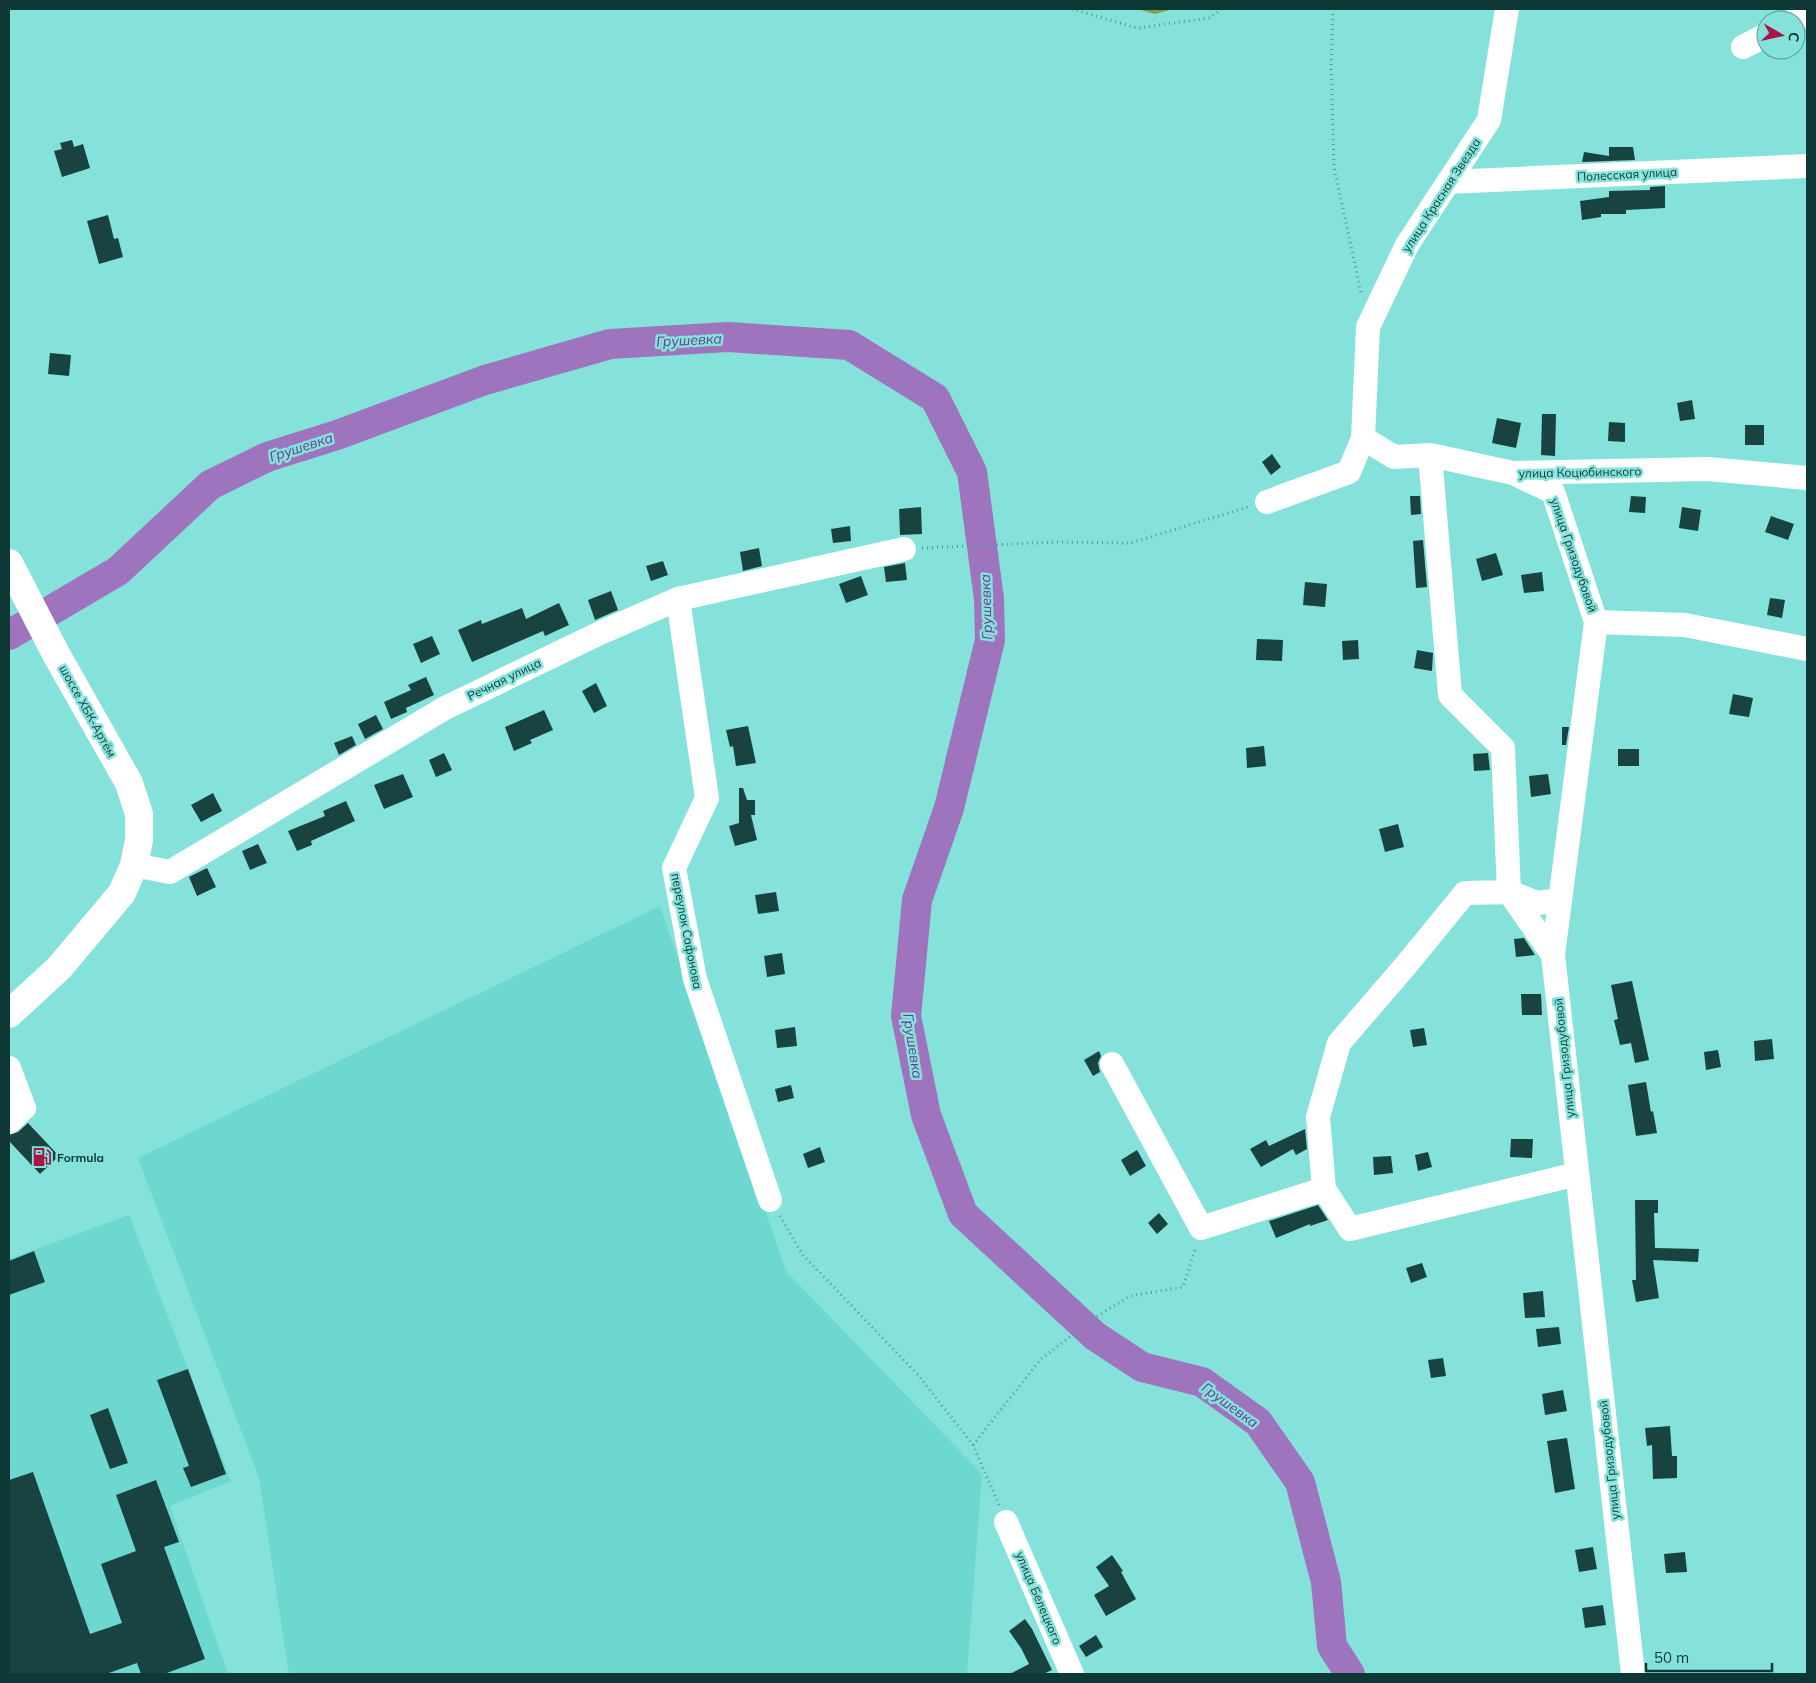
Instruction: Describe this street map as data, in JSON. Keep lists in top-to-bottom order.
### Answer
{
  "streets": {
    "main road": ["шоссе ХБК-Артём"],
    "street": [
      "Полесская улица",
      "улица Красная Звезда",
      "улица Коцюбинского",
      "улица Гризодубовой",
      "Речная улица",
      "переулок Сафонова",
      "улица Белецкого"
    ]
  },
  "crossings": [
    ["Полесская улица", "улица Красная Звезда"],
    ["улица Красная Звезда", "улица Коцюбинского"],
    ["улица Коцюбинского", "улица Гризодубовой"],
    ["Речная улица", "шоссе ХБК-Артём"],
    ["Речная улица", "переулок Сафонова"]
  ],
  "water": ["Грушевка"],
  "places": {
    "fuel station": ["Formula"]
  },
  "scale_bar": "50 m",
  "north": "right"
}
